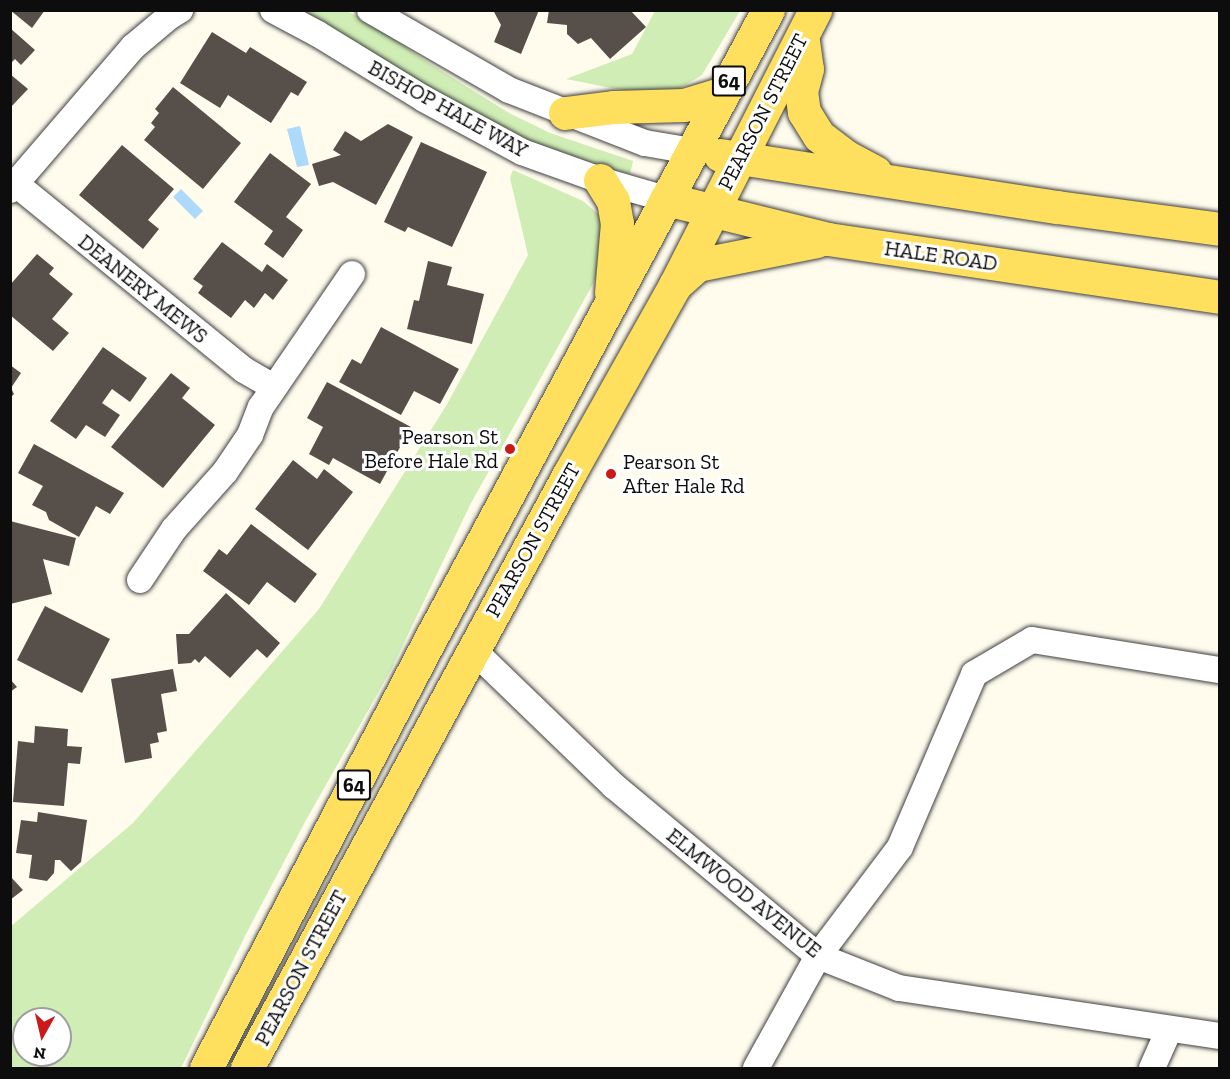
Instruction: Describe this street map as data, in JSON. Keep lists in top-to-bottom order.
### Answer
{
  "streets": {
    "main road": ["64", "PEARSON STREET", "HALE ROAD"],
    "street": ["BISHOP HALE WAY", "DEANERY MEWS", "ELMWOOD AVENUE"]
  },
  "crossings": [
    ["BISHOP HALE WAY", "PEARSON STREET"],
    ["BISHOP HALE WAY", "HALE ROAD"],
    ["PEARSON STREET", "HALE ROAD"],
    ["PEARSON STREET", "ELMWOOD AVENUE"]
  ],
  "places": ["Pearson St Before Hale Rd", "Pearson St After Hale Rd"],
  "north": "bottom"
}
